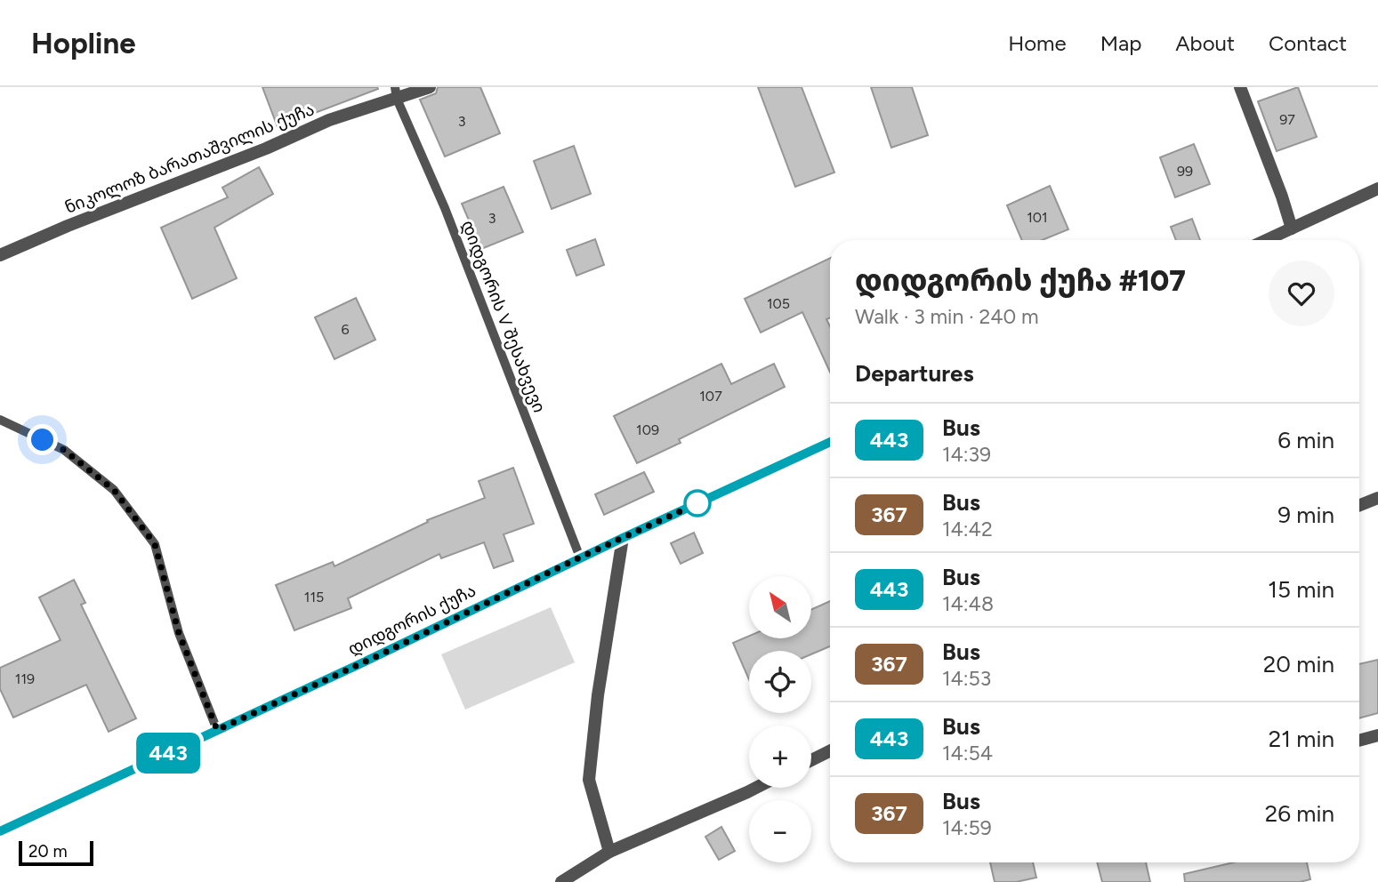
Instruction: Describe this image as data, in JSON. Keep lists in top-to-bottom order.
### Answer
{
  "streets": {
    "street": ["ნიკოლოზ ბარათაშვილის ქუჩა", "დიდგორის ქუჩა"],
    "lane": ["დიდგორის V შესახვევი"]
  },
  "crossings": [
    ["ნიკოლოზ ბარათაშვილის ქუჩა", "დიდგორის V შესახვევი"],
    ["დიდგორის V შესახვევი", "დიდგორის ქუჩა"]
  ],
  "lines": ["bus line 443"],
  "house_numbers": [
    "97",
    "3",
    "99",
    "101",
    "3",
    "105",
    "6",
    "107",
    "109",
    "115",
    "119"
  ],
  "scale_bar": "20 m",
  "north": "top left",
  "page": {
    "header": "Hopline",
    "nav": [
      "Home",
      "Map",
      "About",
      "Contact"
    ],
    "on_map": "443",
    "heading": [
      ["დიდგორის ქუჩა #107", "Walk · 3 min · 240 m"],
      "Departures"
    ],
    "list": [
      {
        "mark": "443",
        "name": "Bus",
        "note": "14:39",
        "value": "6 min"
      },
      {
        "mark": "367",
        "name": "Bus",
        "note": "14:42",
        "value": "9 min"
      },
      {
        "mark": "443",
        "name": "Bus",
        "note": "14:48",
        "value": "15 min"
      },
      {
        "mark": "367",
        "name": "Bus",
        "note": "14:53",
        "value": "20 min"
      },
      {
        "mark": "443",
        "name": "Bus",
        "note": "14:54",
        "value": "21 min"
      },
      {
        "mark": "367",
        "name": "Bus",
        "note": "14:59",
        "value": "26 min"
      }
    ],
    "map_buttons": ["+", "−"],
    "scale": "20 m"
  }
}
